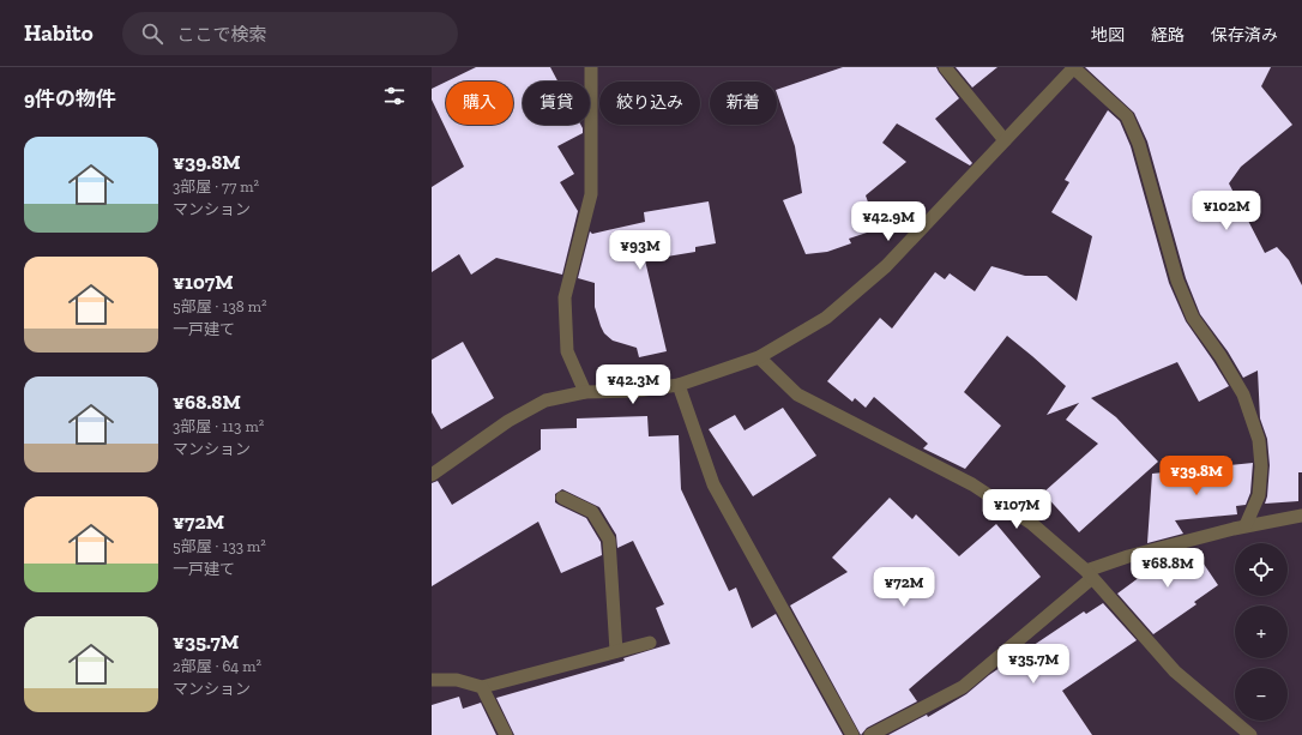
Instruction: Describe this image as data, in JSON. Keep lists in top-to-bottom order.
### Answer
{
  "page": {
    "header": "Habito",
    "search": "ここで検索",
    "nav": ["地図", "経路", "保存済み"],
    "heading": "9件の物件",
    "chip": [
      "購入",
      "賃貸",
      "絞り込み",
      "新着"
    ],
    "list": [
      {
        "name": "¥39.8M",
        "note": "3部屋 · 77 m² · マンション"
      },
      {
        "name": "¥107M",
        "note": "5部屋 · 138 m² · 一戸建て"
      },
      {
        "name": "¥68.8M",
        "note": "3部屋 · 113 m² · マンション"
      },
      {
        "name": "¥72M",
        "note": "5部屋 · 133 m² · 一戸建て"
      },
      {
        "name": "¥35.7M",
        "note": "2部屋 · 64 m² · マンション"
      }
    ],
    "price": [
      "¥102M",
      "¥42.9M",
      "¥93M",
      "¥42.3M",
      "¥39.8M",
      "¥107M",
      "¥68.8M",
      "¥72M",
      "¥35.7M"
    ],
    "map_buttons": ["+", "−"]
  }
}
